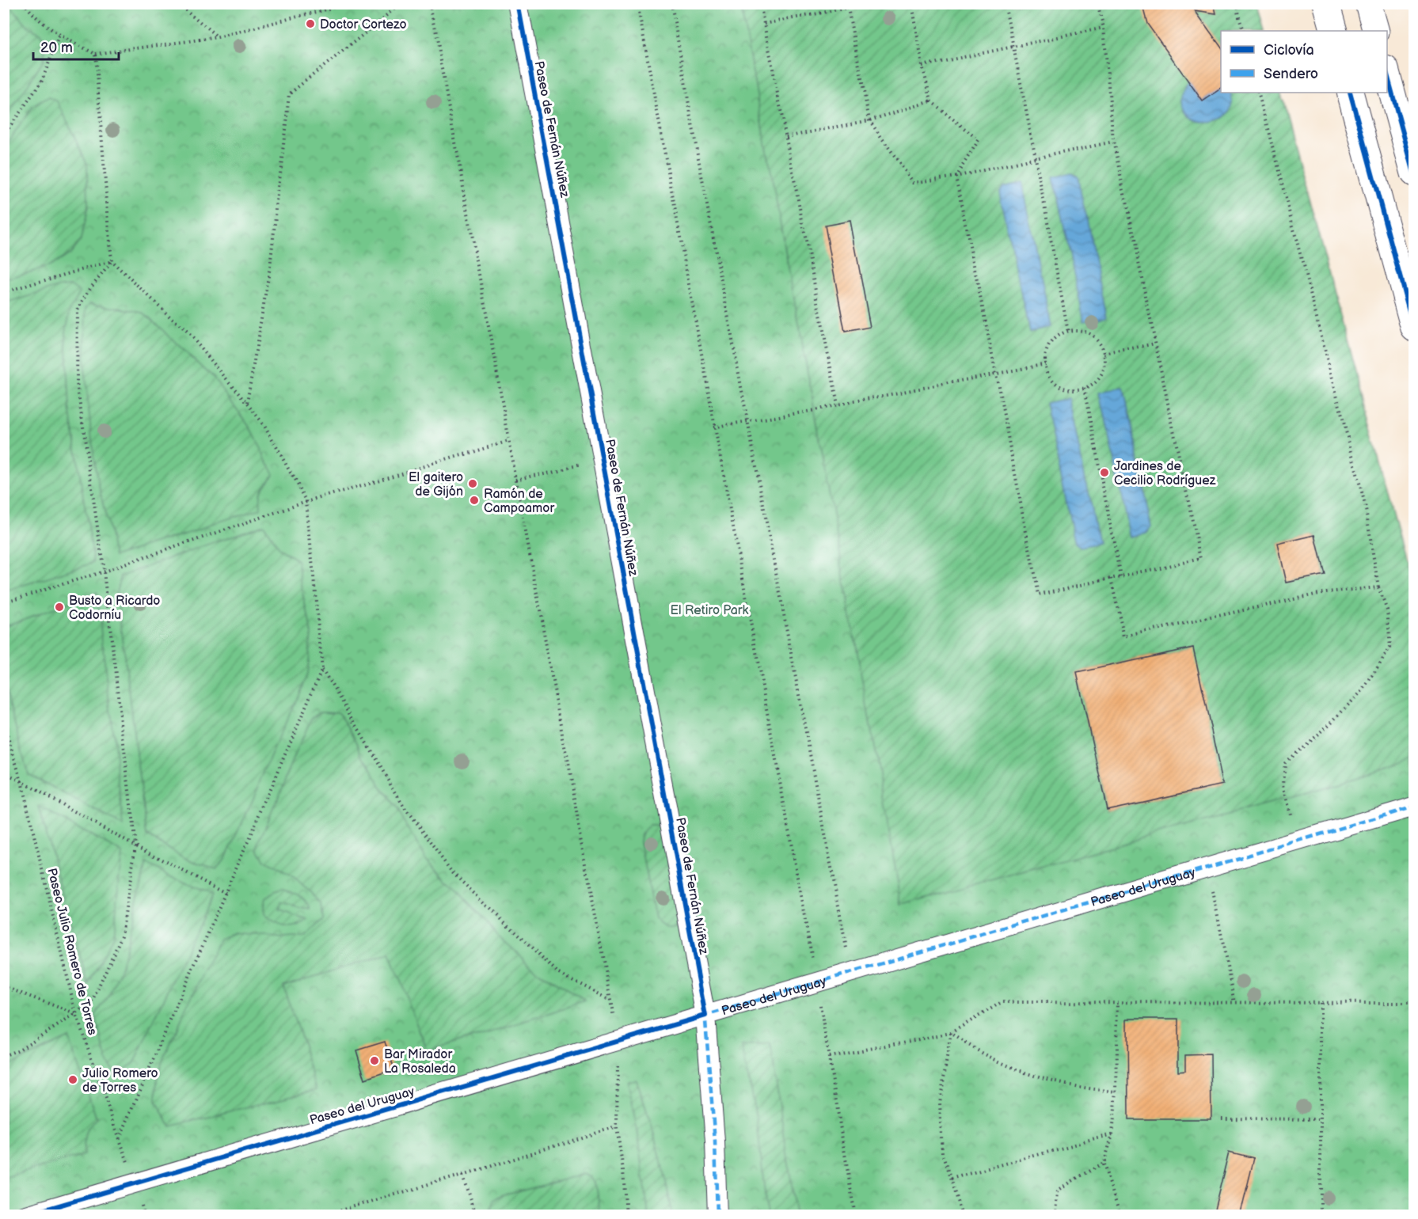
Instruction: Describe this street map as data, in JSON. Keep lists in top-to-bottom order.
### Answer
{
  "streets": {
    "street": ["Paseo de Fernán Núñez", "Paseo del Uruguay"],
    "path": ["Paseo Julio Romero de Torres"]
  },
  "crossings": [
    ["Paseo de Fernán Núñez", "Paseo del Uruguay"],
    ["Paseo del Uruguay", "Paseo Julio Romero de Torres"]
  ],
  "parks": ["El Retiro Park"],
  "places": [
    "Doctor Cortezo",
    "Jardines de Cecilio Rodríguez",
    "El gaitero de Gijón",
    "Ramón de Campoamor",
    "Busto a Ricardo Codorníu",
    "Bar Mirador La Rosaleda",
    "Julio Romero de Torres"
  ],
  "legend": ["Ciclovía", "Sendero"],
  "scale_bar": "20 m"
}
